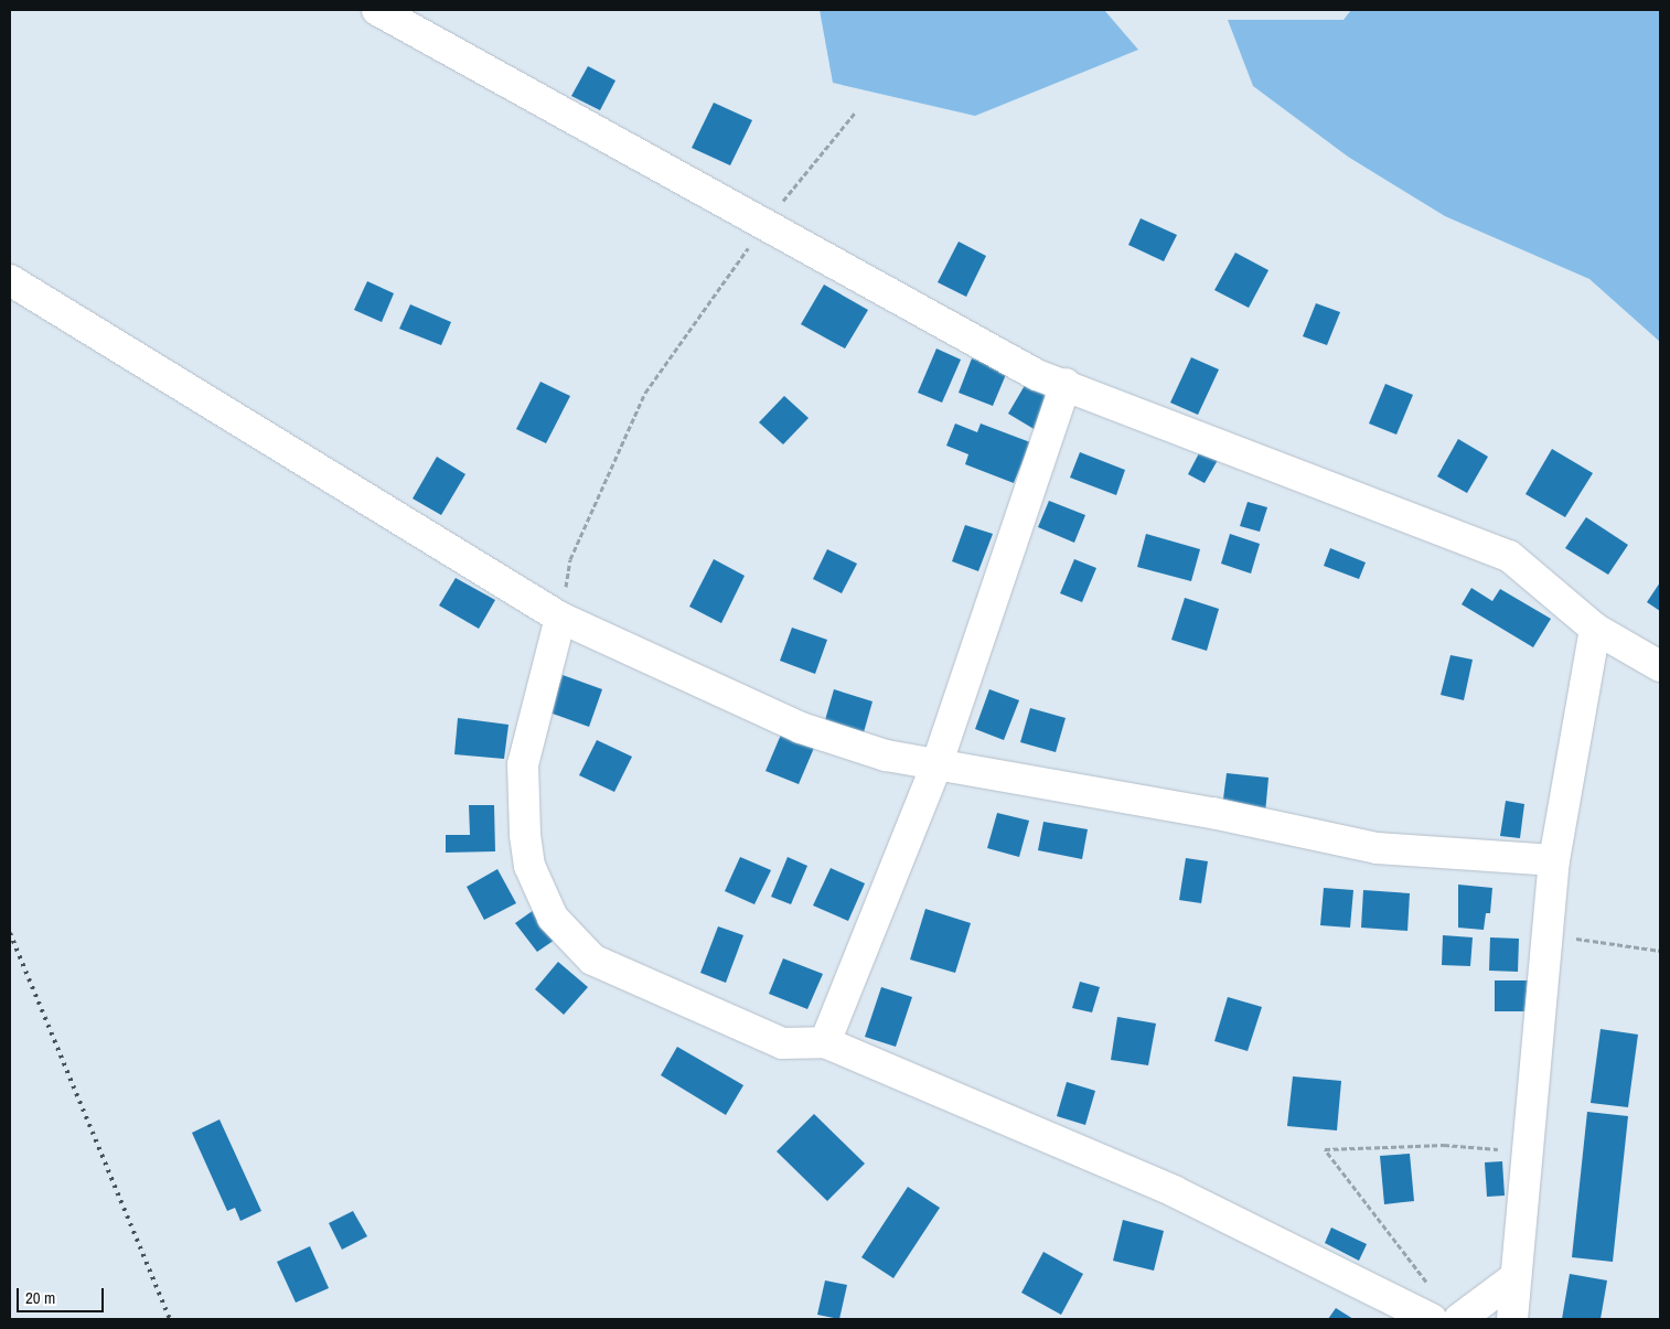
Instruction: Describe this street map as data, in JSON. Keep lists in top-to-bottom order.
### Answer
{
  "scale_bar": "20 m"
}
